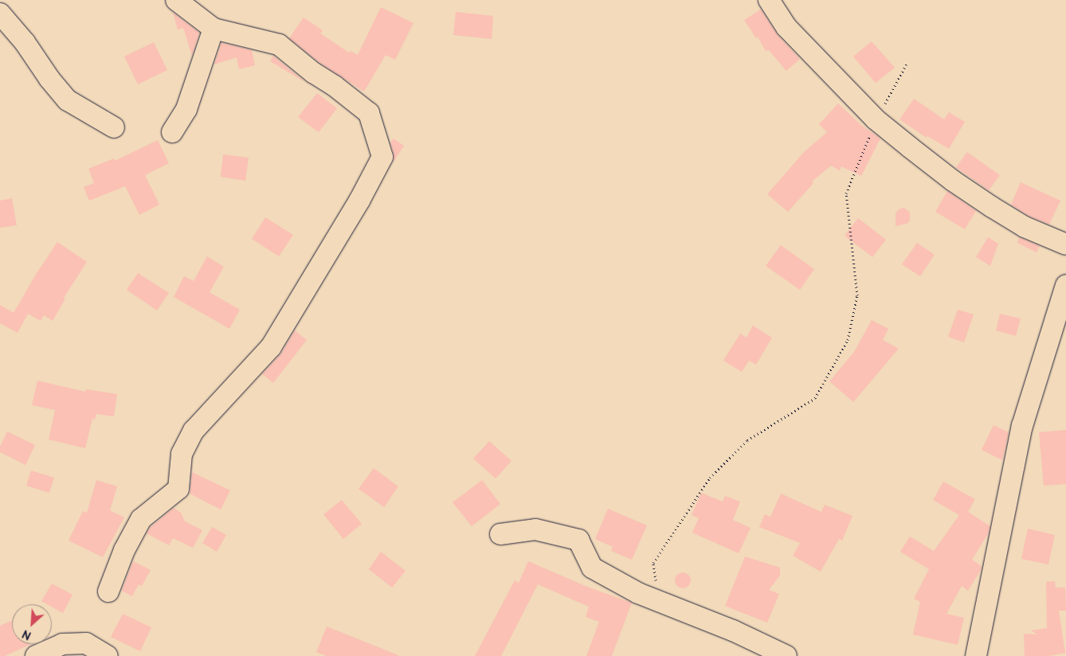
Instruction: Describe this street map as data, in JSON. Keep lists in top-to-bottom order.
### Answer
{
  "north": "bottom left"
}
